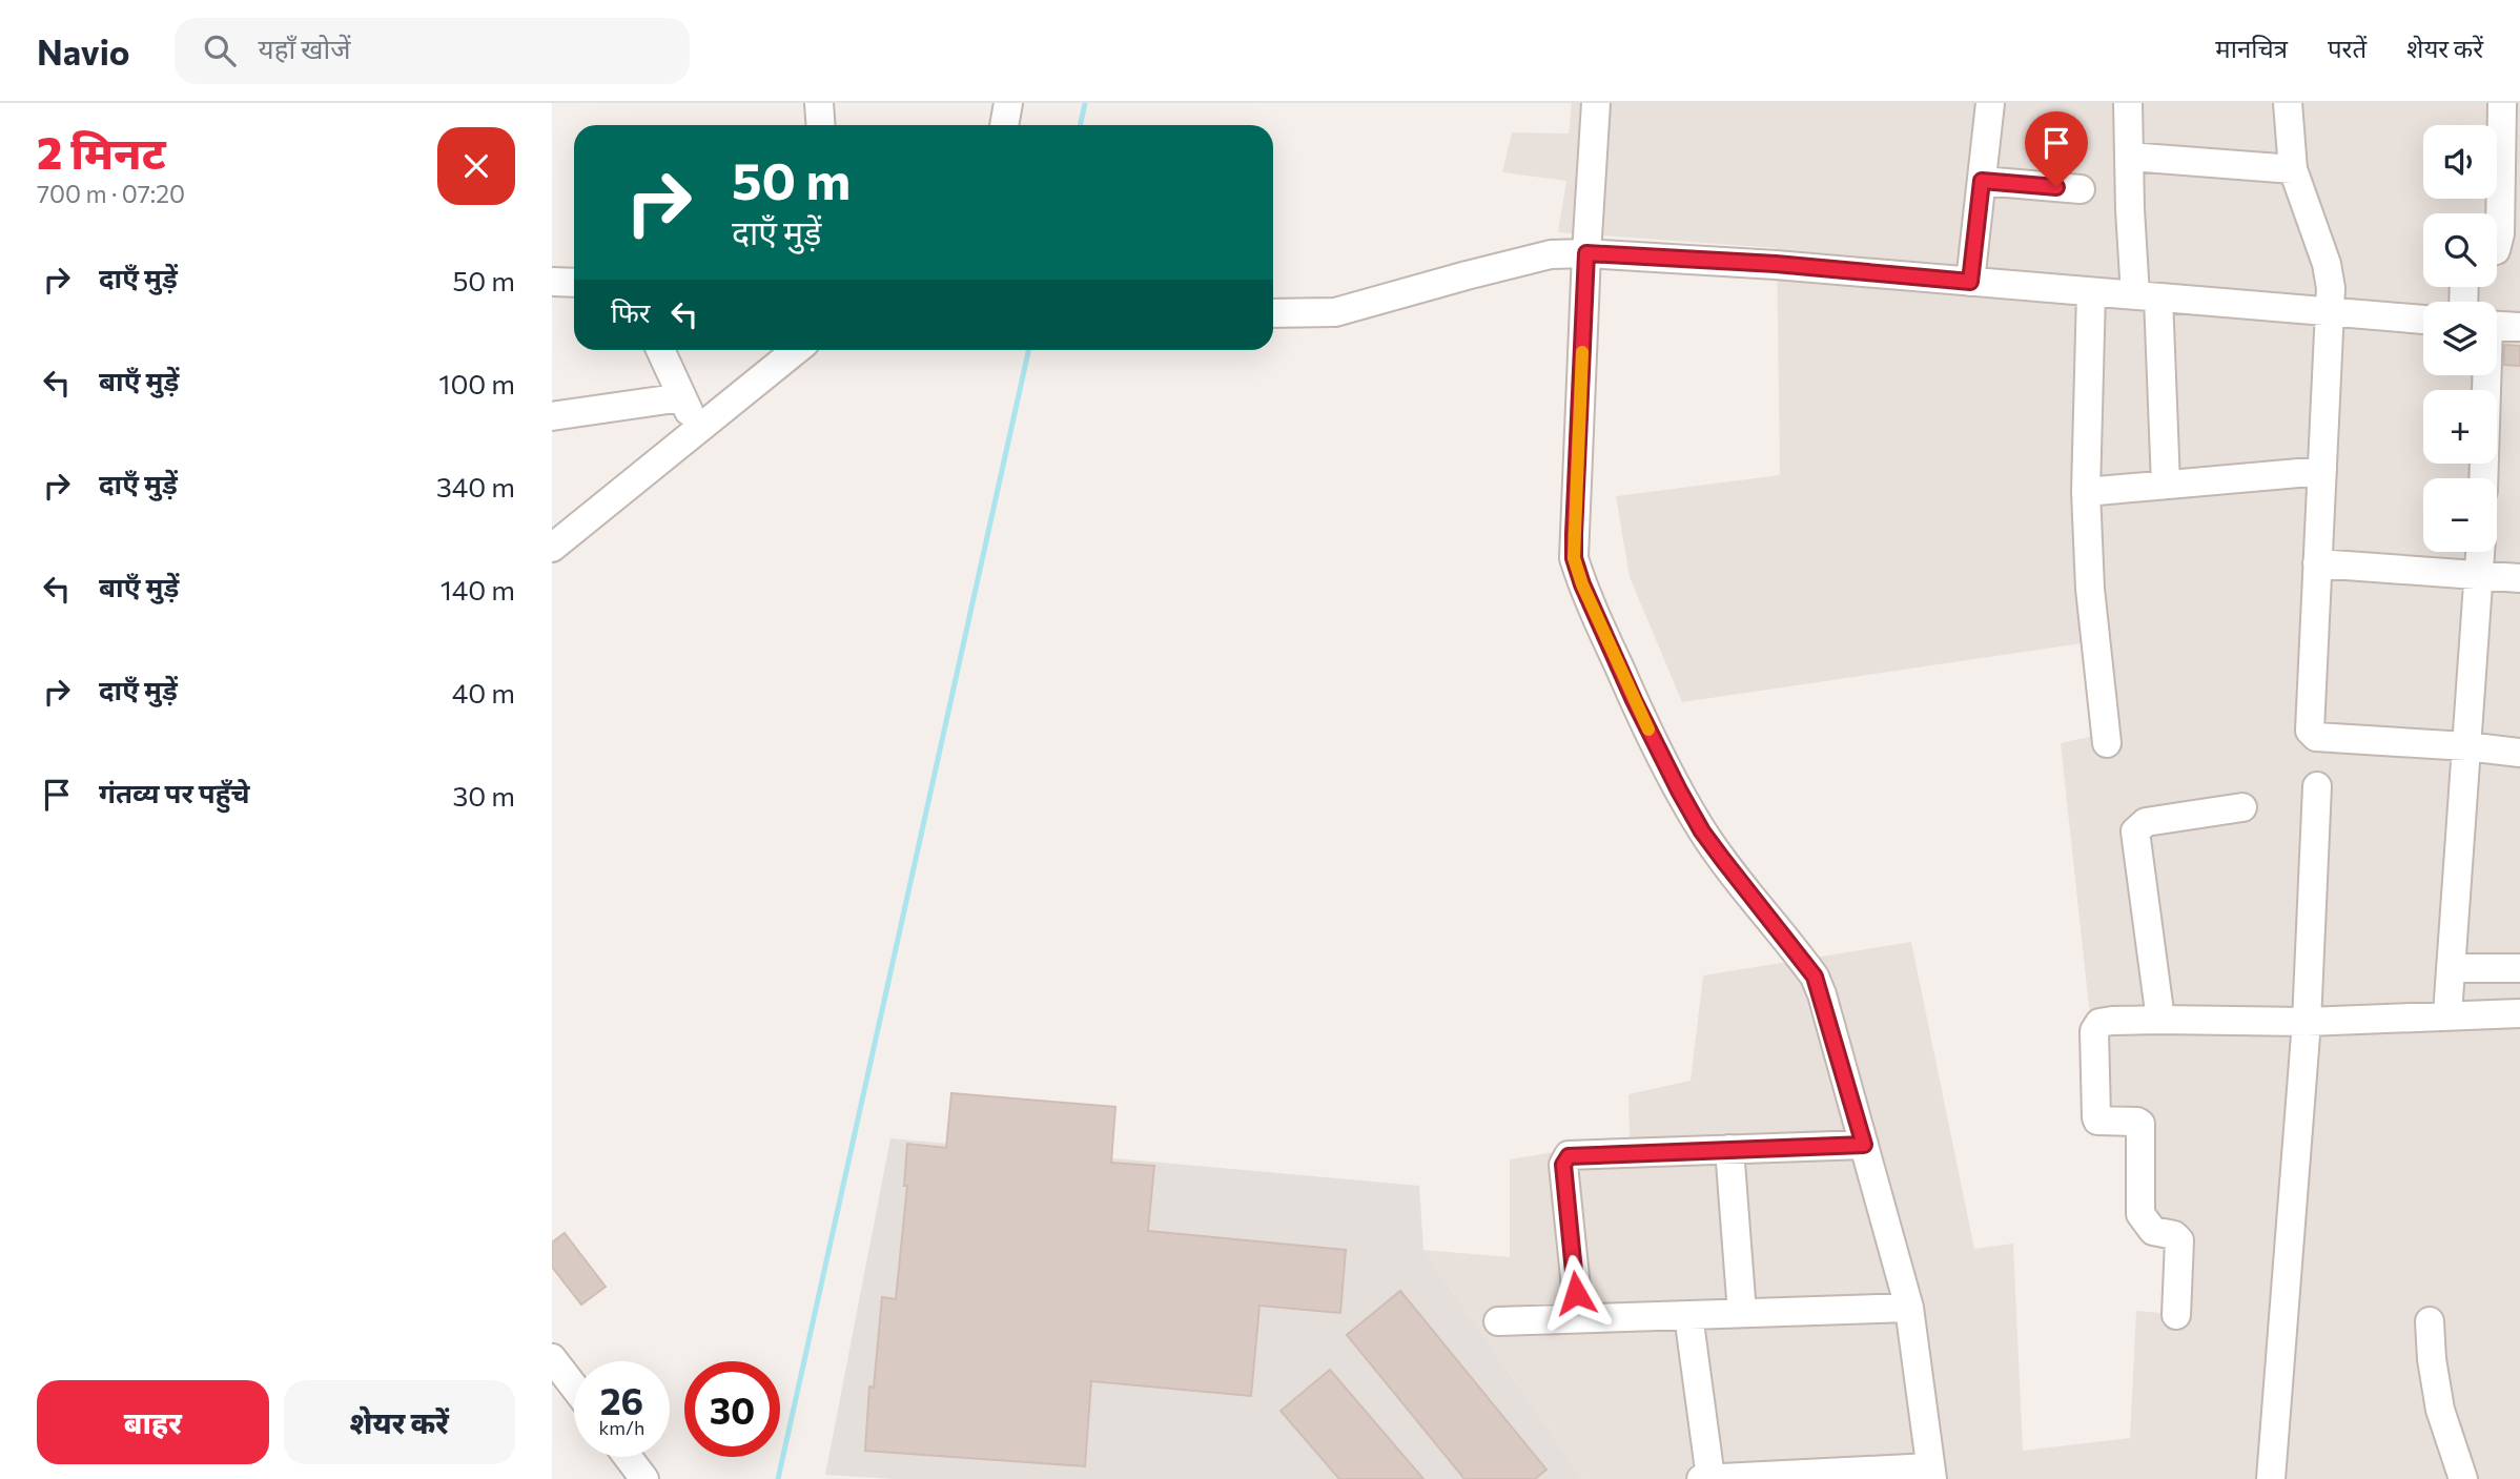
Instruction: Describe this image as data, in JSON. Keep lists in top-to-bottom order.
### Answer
{
  "page": {
    "header": "Navio",
    "search": "यहाँ खोजें",
    "nav": ["मानचित्र", "परतें", "शेयर करें"],
    "heading": ["2 मिनट", "700 m · 07:20"],
    "map_buttons": ["+", "−"],
    "turn": ["50 m", "दाएँ मुड़ें"],
    "list": [
      {
        "name": "दाएँ मुड़ें",
        "value": "50 m"
      },
      {
        "name": "बाएँ मुड़ें",
        "value": "100 m"
      },
      {
        "name": "दाएँ मुड़ें",
        "value": "340 m"
      },
      {
        "name": "बाएँ मुड़ें",
        "value": "140 m"
      },
      {
        "name": "दाएँ मुड़ें",
        "value": "40 m"
      },
      {
        "name": "गंतव्य पर पहुँचे",
        "value": "30 m"
      }
    ],
    "then": "फिर",
    "speed": "26 km/h",
    "limit": "30",
    "buttons": ["बाहर", "शेयर करें"]
  }
}
